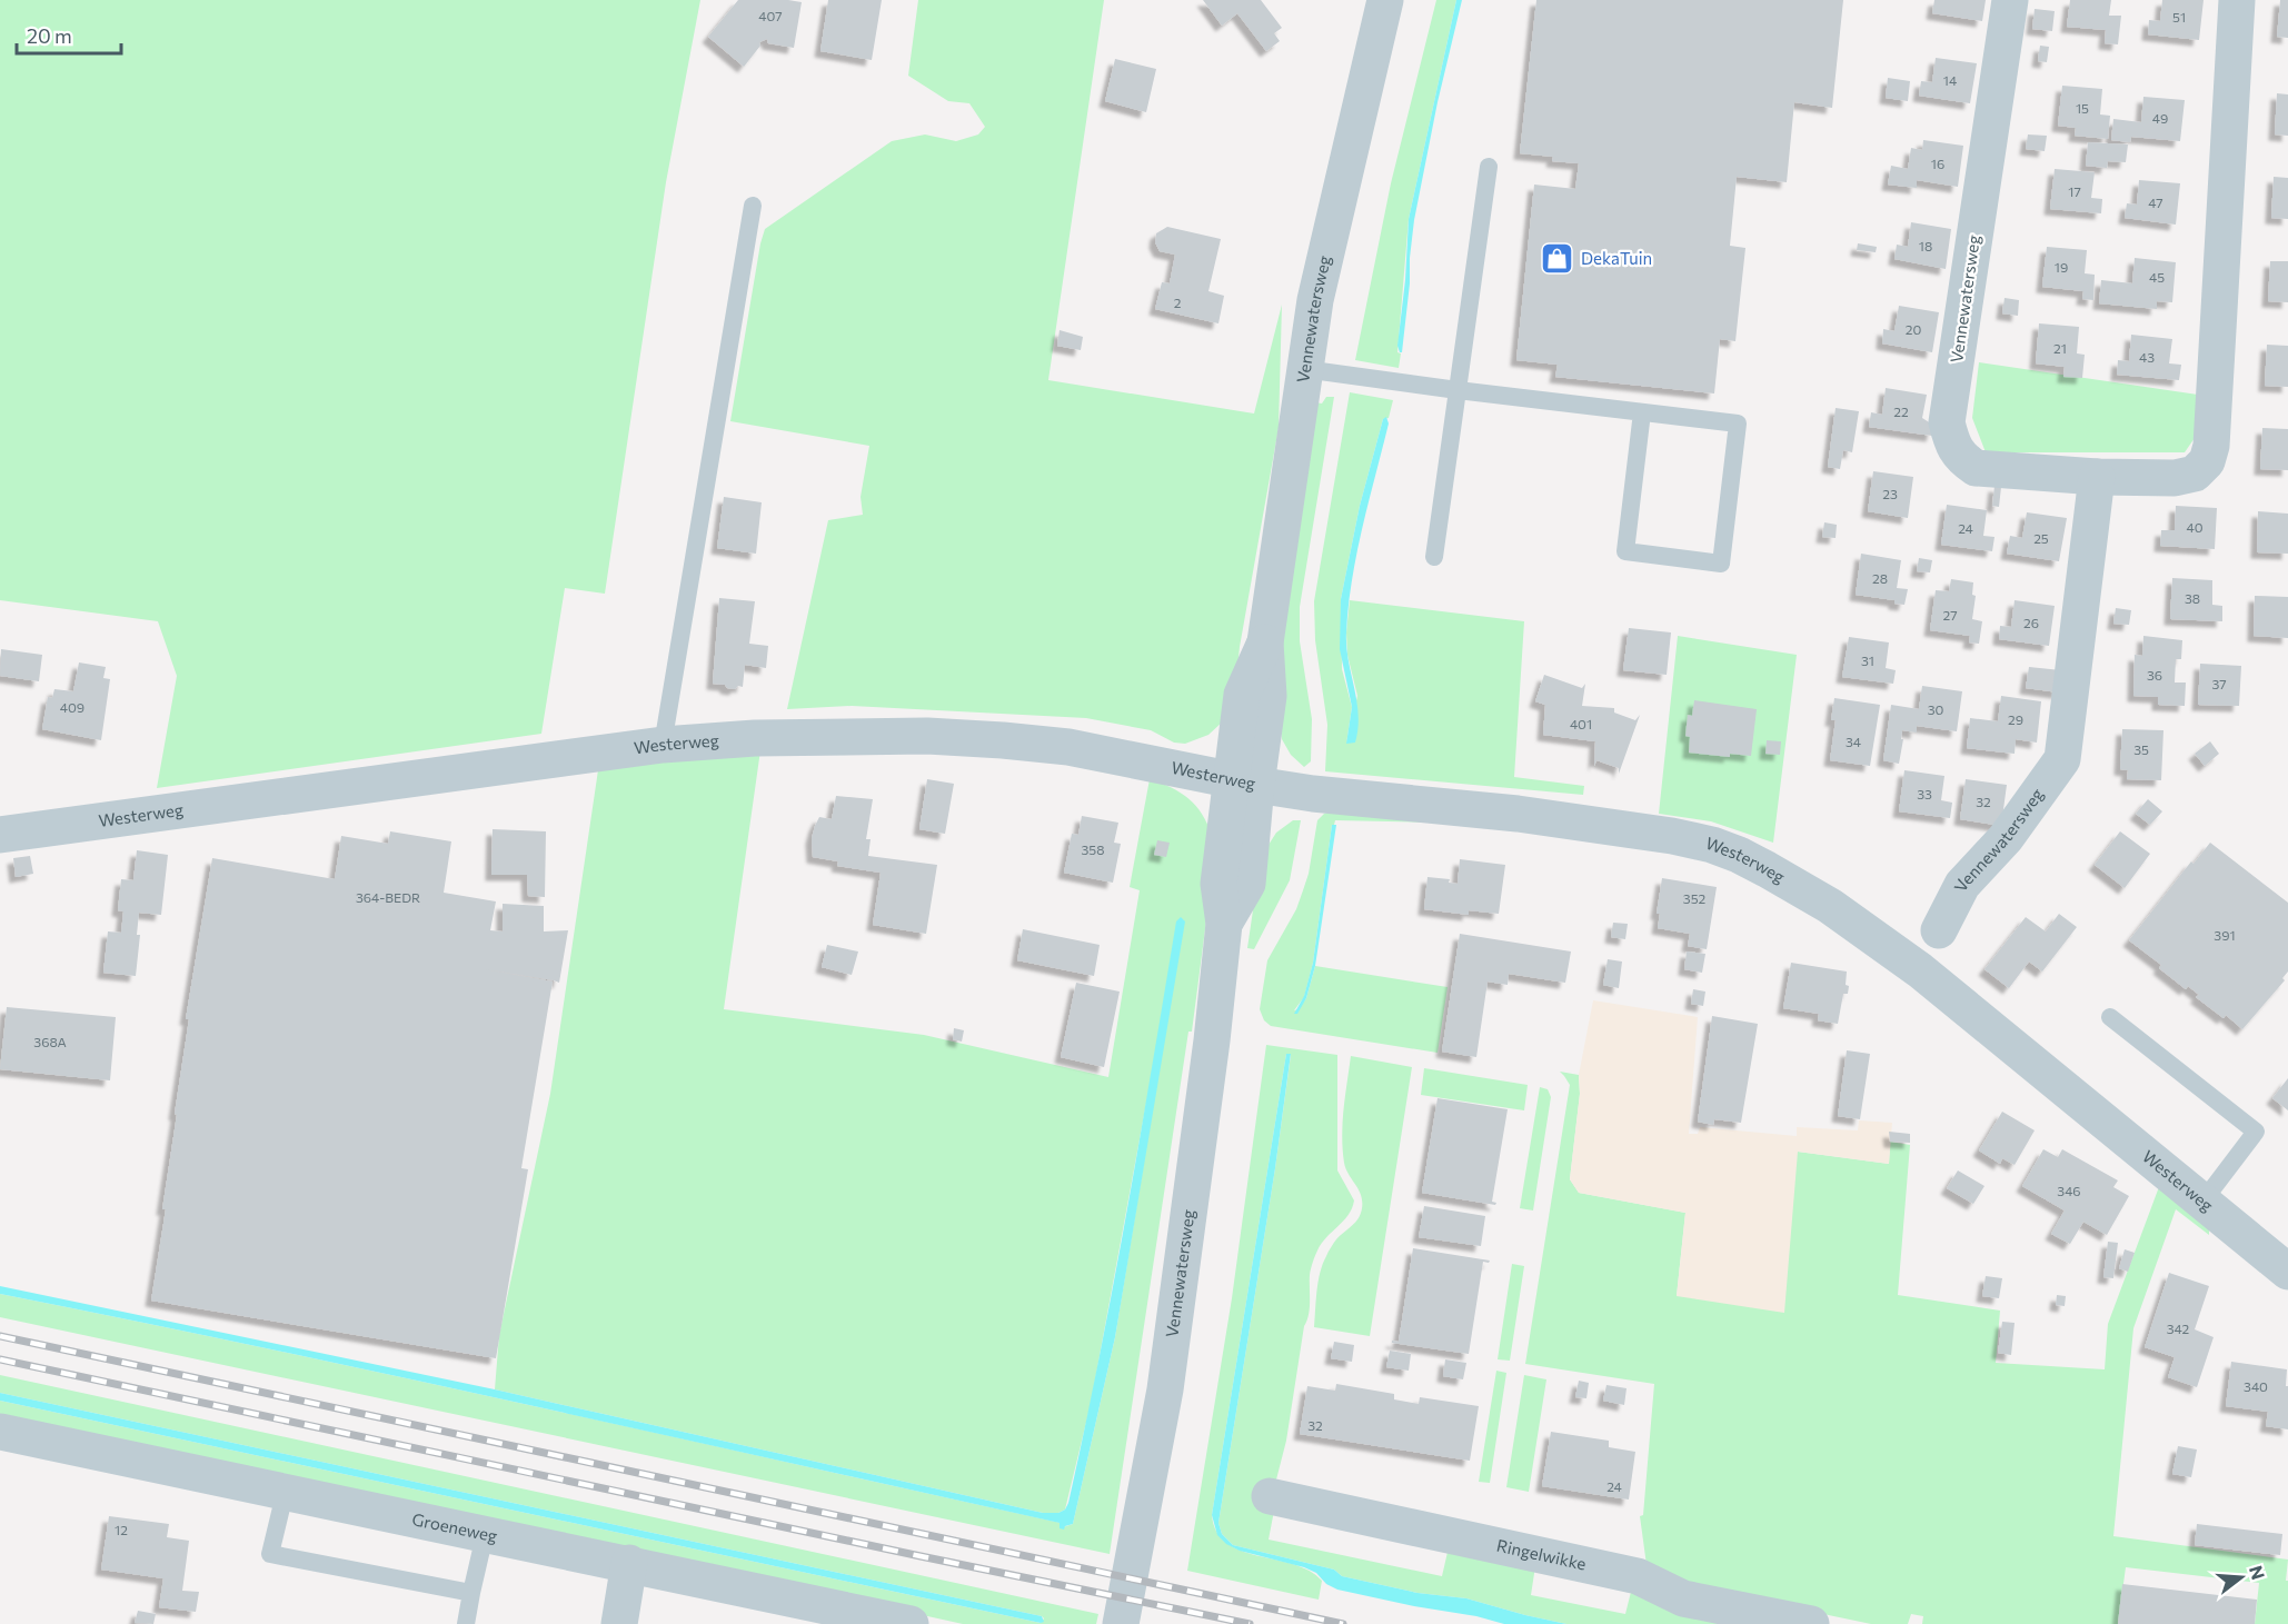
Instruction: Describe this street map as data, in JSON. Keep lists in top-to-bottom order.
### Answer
{
  "streets": {
    "street": [
      "Vennewatersweg",
      "Westerweg",
      "Groeneweg",
      "Ringelwikke"
    ]
  },
  "crossings": [
    ["Vennewatersweg", "Westerweg"]
  ],
  "places": {
    "shop": ["DekaTuin"]
  },
  "house_numbers": [
    "407",
    "51",
    "14",
    "15",
    "49",
    "16",
    "17",
    "47",
    "18",
    "19",
    "45",
    "2",
    "20",
    "21",
    "43",
    "22",
    "23",
    "40",
    "24",
    "25",
    "28",
    "38",
    "27",
    "26",
    "31",
    "36",
    "37",
    "409",
    "30",
    "29",
    "401",
    "34",
    "35",
    "33",
    "32",
    "358",
    "364-BEDR",
    "352",
    "391",
    "368A",
    "346",
    "342",
    "340",
    "32",
    "24",
    "12"
  ],
  "scale_bar": "20 m",
  "north": "right"
}
